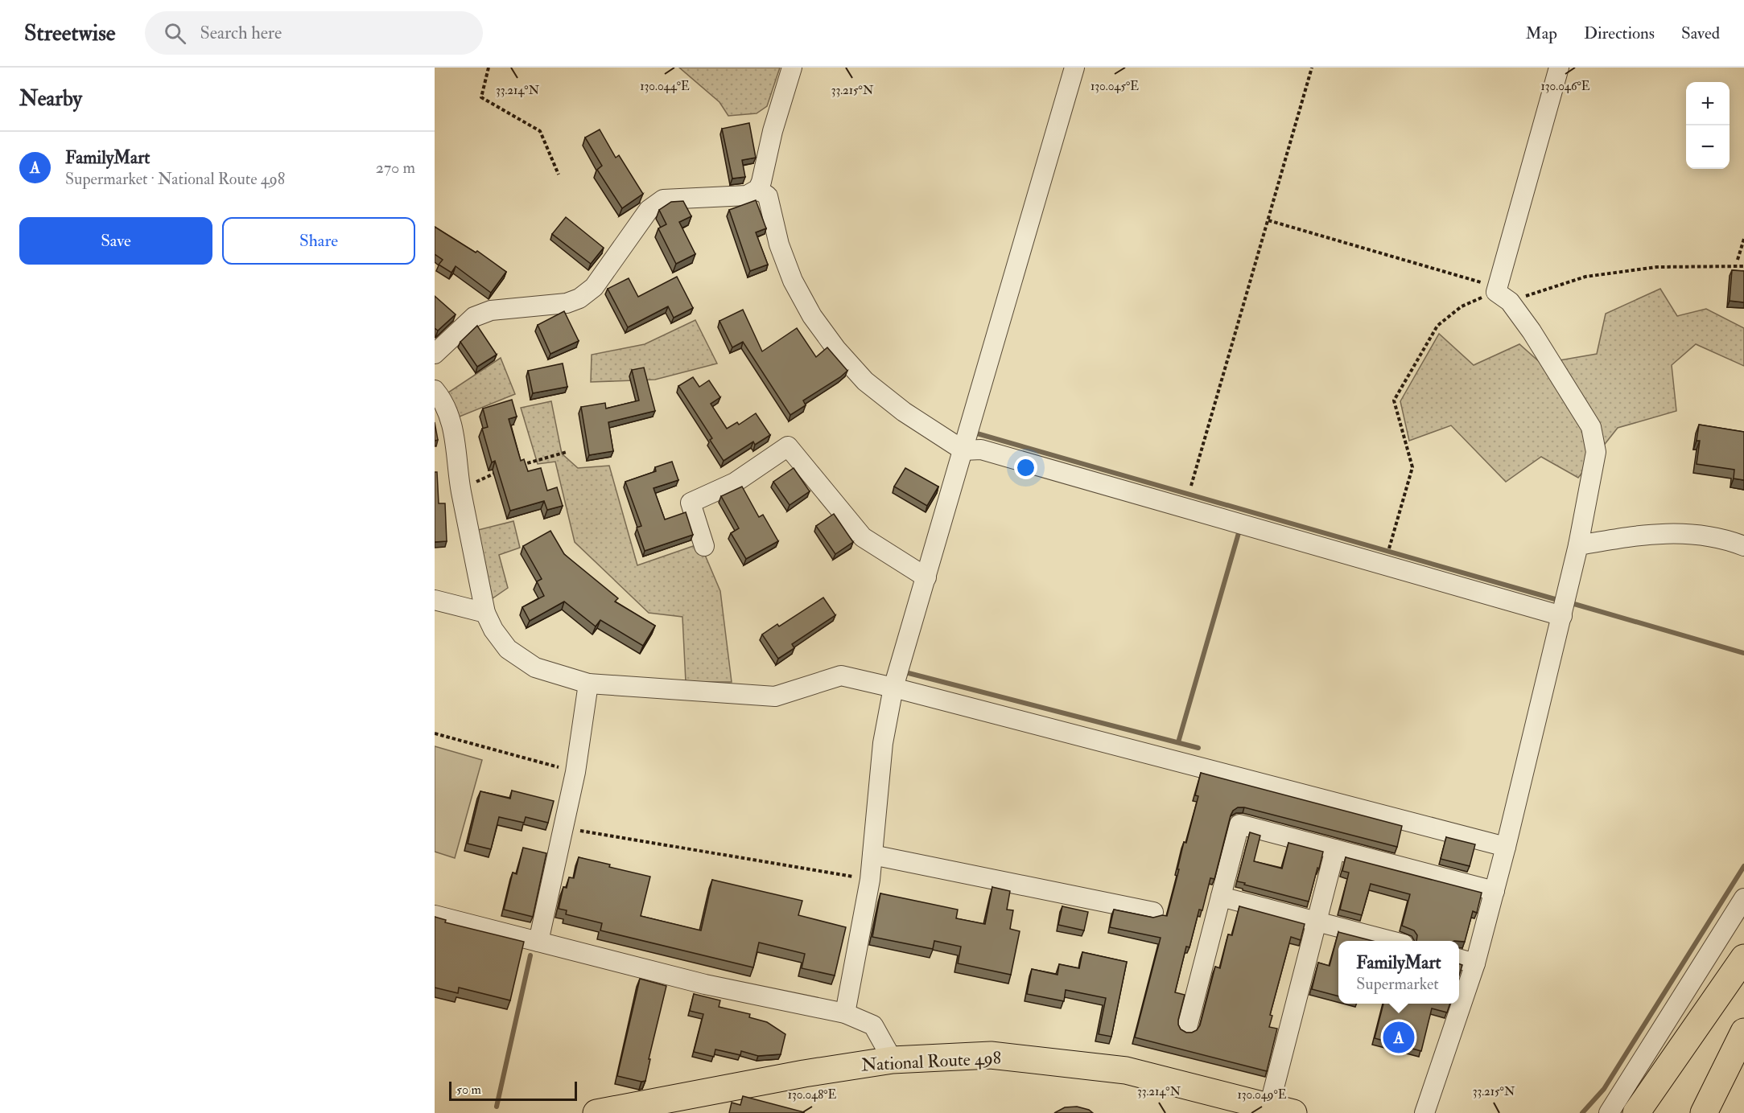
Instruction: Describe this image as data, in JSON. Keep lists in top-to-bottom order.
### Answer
{
  "streets": {
    "highway": ["National Route 498"]
  },
  "scale_bar": "50 m",
  "page": {
    "header": "Streetwise",
    "search": "Search here",
    "nav": ["Map", "Directions", "Saved"],
    "heading": "Nearby",
    "map_buttons": ["+", "−"],
    "list": [
      {
        "mark": "A",
        "name": "FamilyMart",
        "note": "Supermarket · National Route 498",
        "value": "270 m"
      }
    ],
    "buttons": ["Save", "Share"],
    "popup": ["FamilyMart", "Supermarket"],
    "pins": "A",
    "scale": "50 m"
  },
  "coordinates": [
    "130.044°E",
    "130.045°E",
    "130.046°E",
    "33.214°N",
    "33.215°N",
    "130.048°E",
    "130.049°E"
  ]
}
